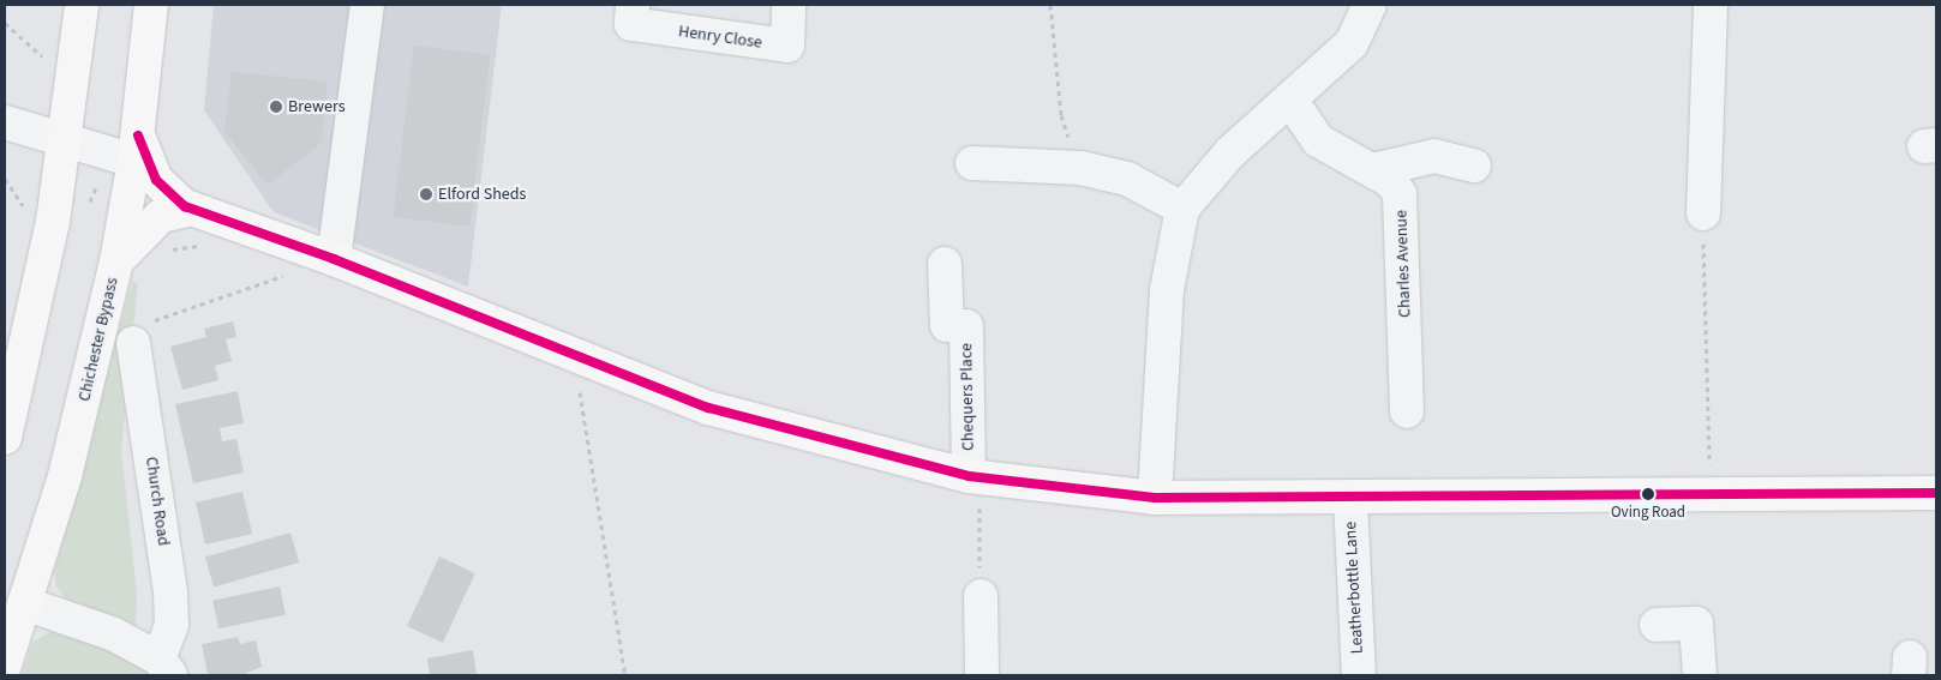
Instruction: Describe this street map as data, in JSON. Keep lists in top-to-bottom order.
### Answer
{
  "streets": {
    "main road": ["Chichester Bypass"],
    "street": [
      "Henry Close",
      "Charles Avenue",
      "Chequers Place",
      "Church Road",
      "Leatherbottle Lane"
    ]
  },
  "crossings": [
    ["Chichester Bypass", "Church Road"]
  ],
  "places": ["Brewers", "Elford Sheds", "Oving Road"]
}
